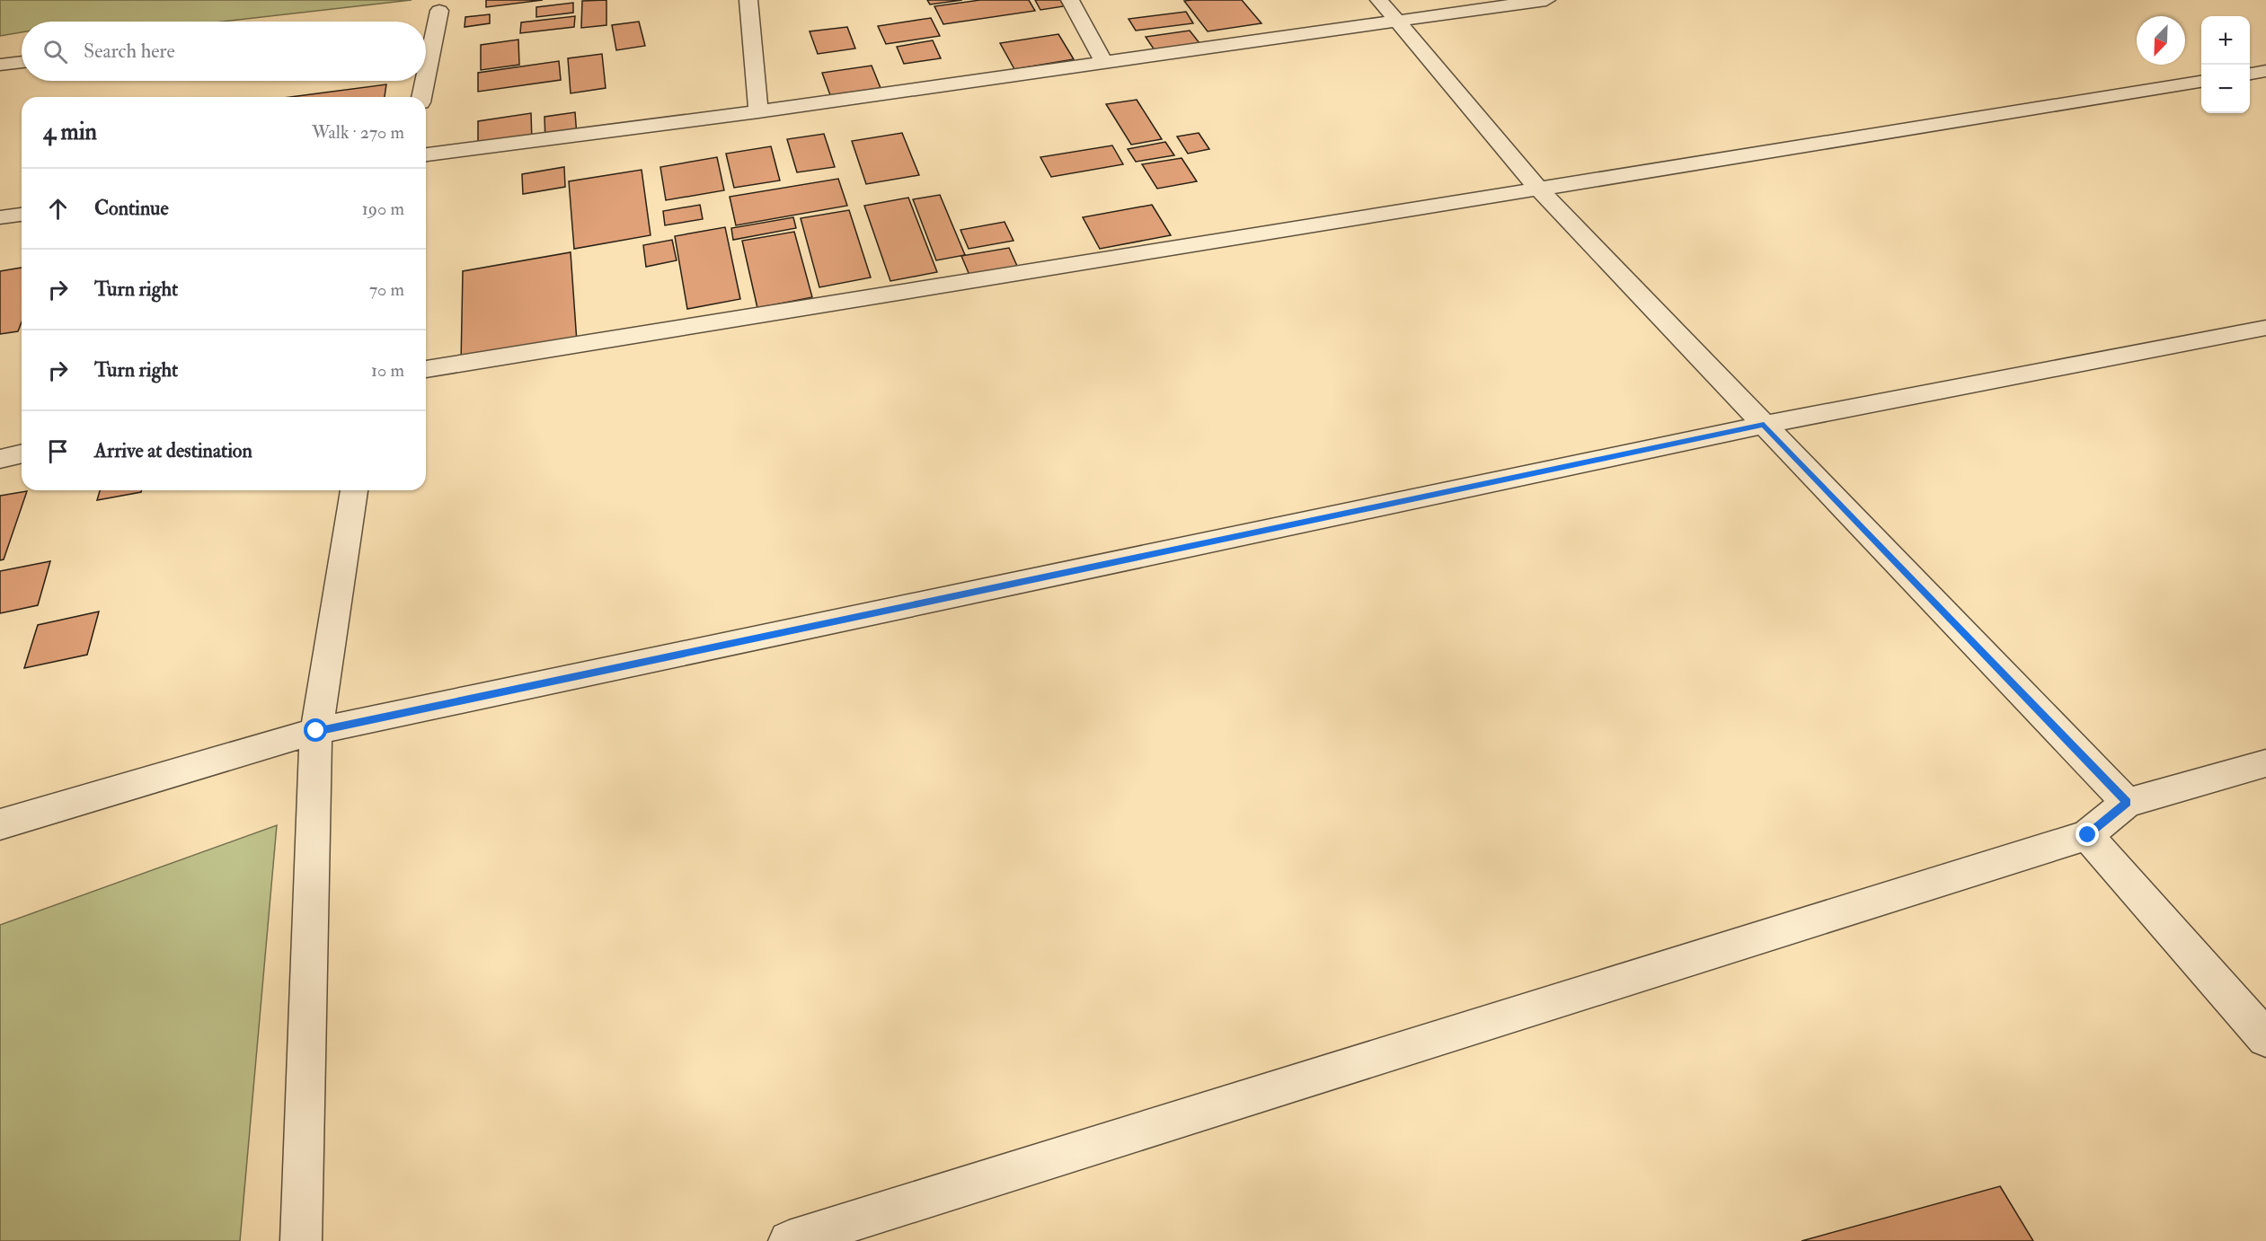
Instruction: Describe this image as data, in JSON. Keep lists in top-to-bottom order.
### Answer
{
  "north": "bottom left",
  "page": {
    "map_buttons": ["+", "−"],
    "search": "Search here",
    "heading": ["4 min", "Walk · 270 m"],
    "list": [
      ["Continue", "190 m"],
      ["Turn right", "70 m"],
      ["Turn right", "10 m"],
      "Arrive at destination"
    ]
  }
}
